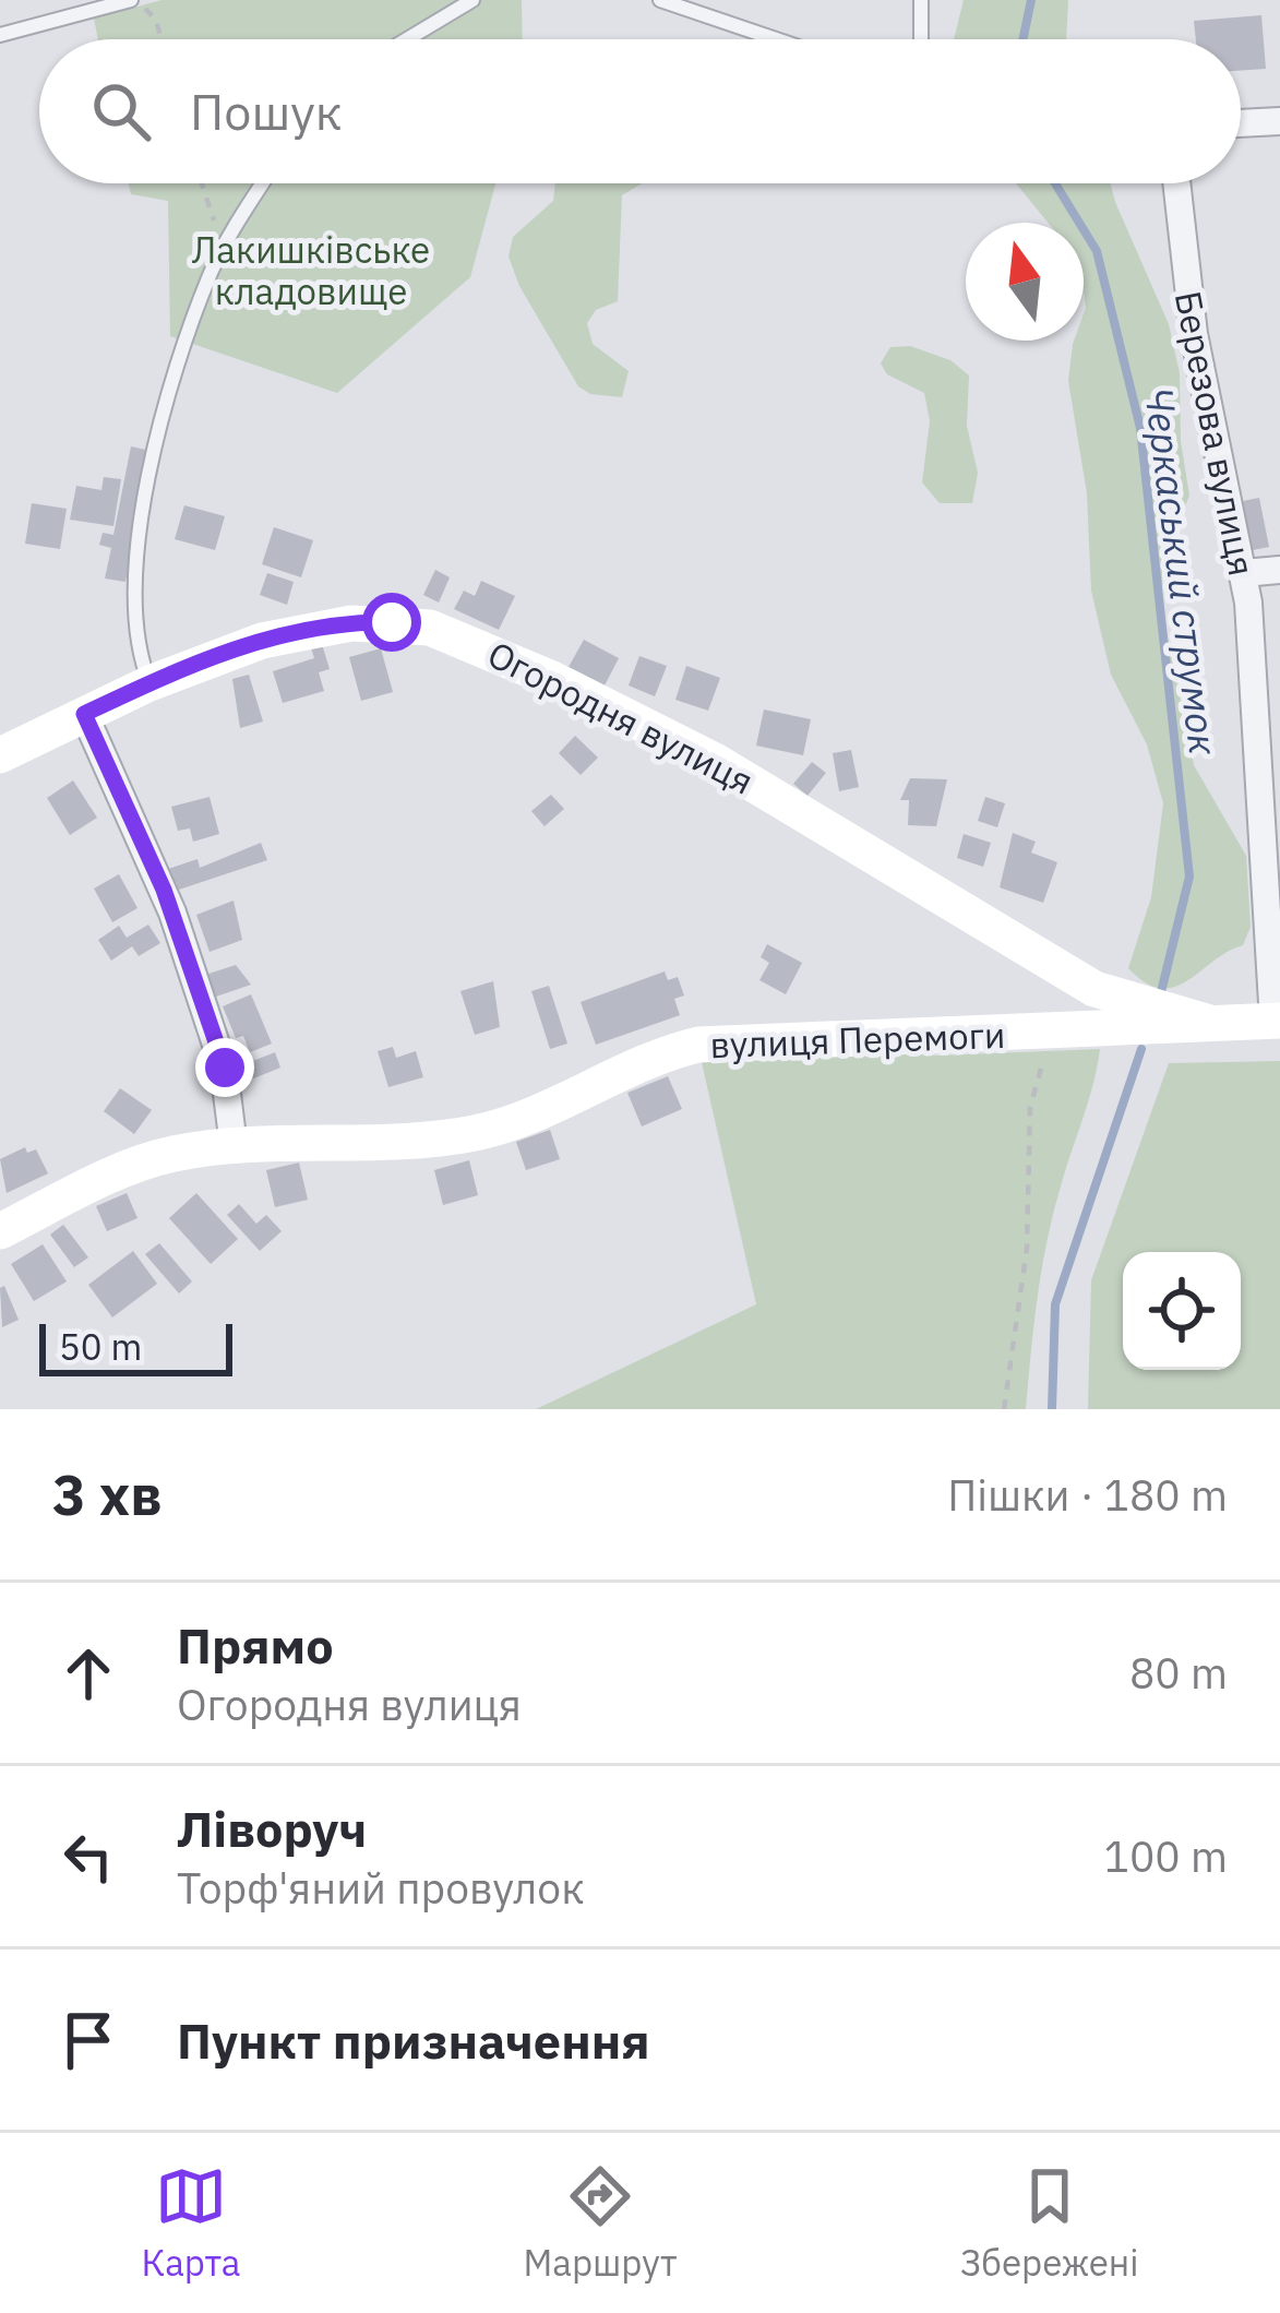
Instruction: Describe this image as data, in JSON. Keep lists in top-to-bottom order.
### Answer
{
  "streets": {
    "street": ["Березова вулиця", "Огородня вулиця", "вулиця Перемоги"]
  },
  "crossings": [
    ["Березова вулиця", "вулиця Перемоги"],
    ["Огородня вулиця", "вулиця Перемоги"]
  ],
  "water": ["Черкаський струмок"],
  "parks": ["Лакишківське кладовище"],
  "scale_bar": "50 m",
  "north": "top",
  "page": {
    "search": "Пошук",
    "scale": "50 m",
    "heading": ["3 хв", "Пішки · 180 m"],
    "list": [
      ["Прямо", "Огородня вулиця", "80 m"],
      ["Ліворуч", "Торф'яний провулок", "100 m"],
      "Пункт призначення"
    ],
    "nav": ["Карта", "Маршрут", "Збережені"]
  }
}
